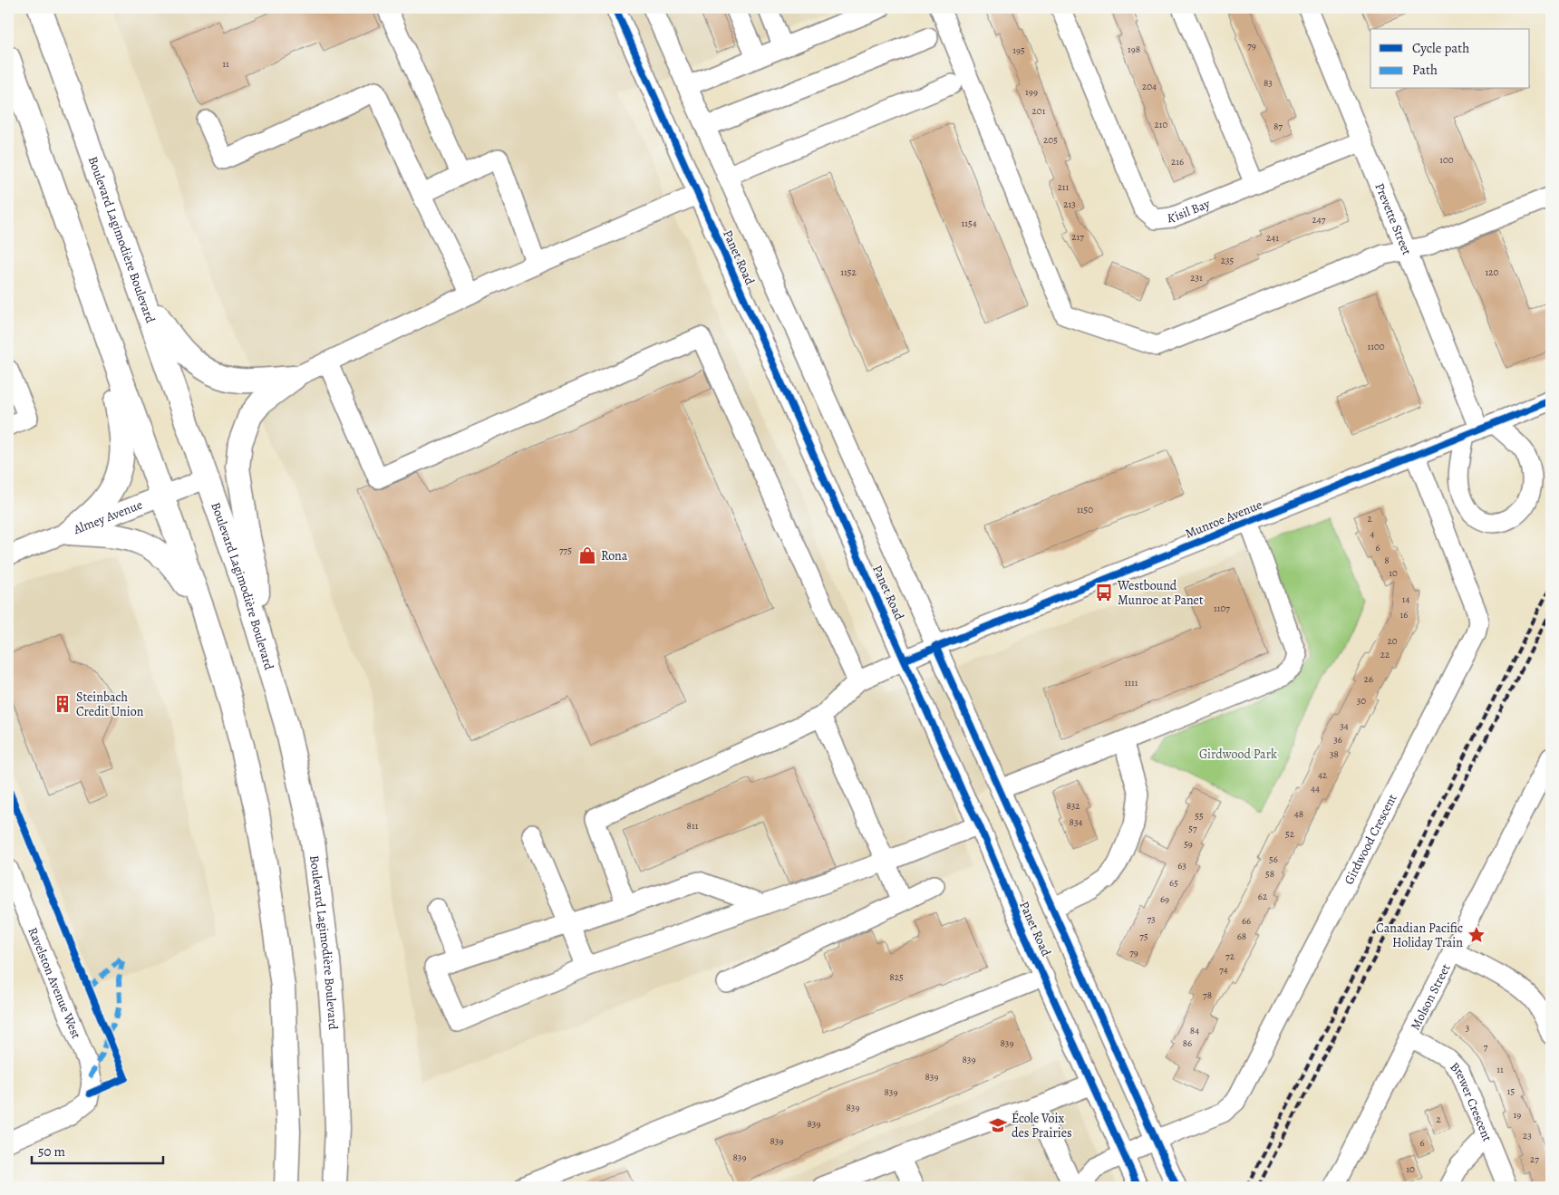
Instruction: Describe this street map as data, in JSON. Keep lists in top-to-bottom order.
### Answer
{
  "streets": {
    "main road": ["Boulevard Lagimodière Boulevard"],
    "street": [
      "Kisil Bay",
      "Prevette Street",
      "Panet Road",
      "Almey Avenue",
      "Munroe Avenue",
      "Girdwood Crescent",
      "Ravelston Avenue West",
      "Molson Street",
      "Brewer Crescent"
    ]
  },
  "crossings": [
    ["Kisil Bay", "Prevette Street"],
    ["Prevette Street", "Munroe Avenue"],
    ["Boulevard Lagimodière Boulevard", "Almey Avenue"],
    ["Panet Road", "Munroe Avenue"],
    ["Panet Road", "Girdwood Crescent"],
    ["Munroe Avenue", "Girdwood Crescent"],
    ["Molson Street", "Brewer Crescent"]
  ],
  "parks": ["Girdwood Park"],
  "places": {
    "shop": ["Rona"],
    "bus stop": ["Westbound Munroe at Panet"],
    "building": ["Steinbach Credit Union"],
    "place": ["Canadian Pacific Holiday Train"],
    "school or university": ["École Voix des Prairies"]
  },
  "house_numbers": [
    "79",
    "198",
    "195",
    "11",
    "83",
    "204",
    "199",
    "201",
    "210",
    "87",
    "205",
    "100",
    "216",
    "211",
    "213",
    "247",
    "1154",
    "217",
    "241",
    "235",
    "1152",
    "120",
    "231",
    "1100",
    "1150",
    "2",
    "4",
    "6",
    "775",
    "8",
    "10",
    "14",
    "1107",
    "16",
    "20",
    "22",
    "26",
    "1111",
    "30",
    "34",
    "36",
    "38",
    "42",
    "44",
    "832",
    "48",
    "55",
    "834",
    "811",
    "57",
    "52",
    "59",
    "56",
    "63",
    "58",
    "65",
    "62",
    "69",
    "73",
    "66",
    "75",
    "68",
    "79",
    "72",
    "74",
    "825",
    "78",
    "3",
    "84",
    "839",
    "86",
    "7",
    "839",
    "11",
    "839",
    "15",
    "839",
    "839",
    "19",
    "2",
    "839",
    "23",
    "839",
    "6",
    "839",
    "27",
    "10"
  ],
  "legend": ["Cycle path", "Path"],
  "scale_bar": "50 m"
}
